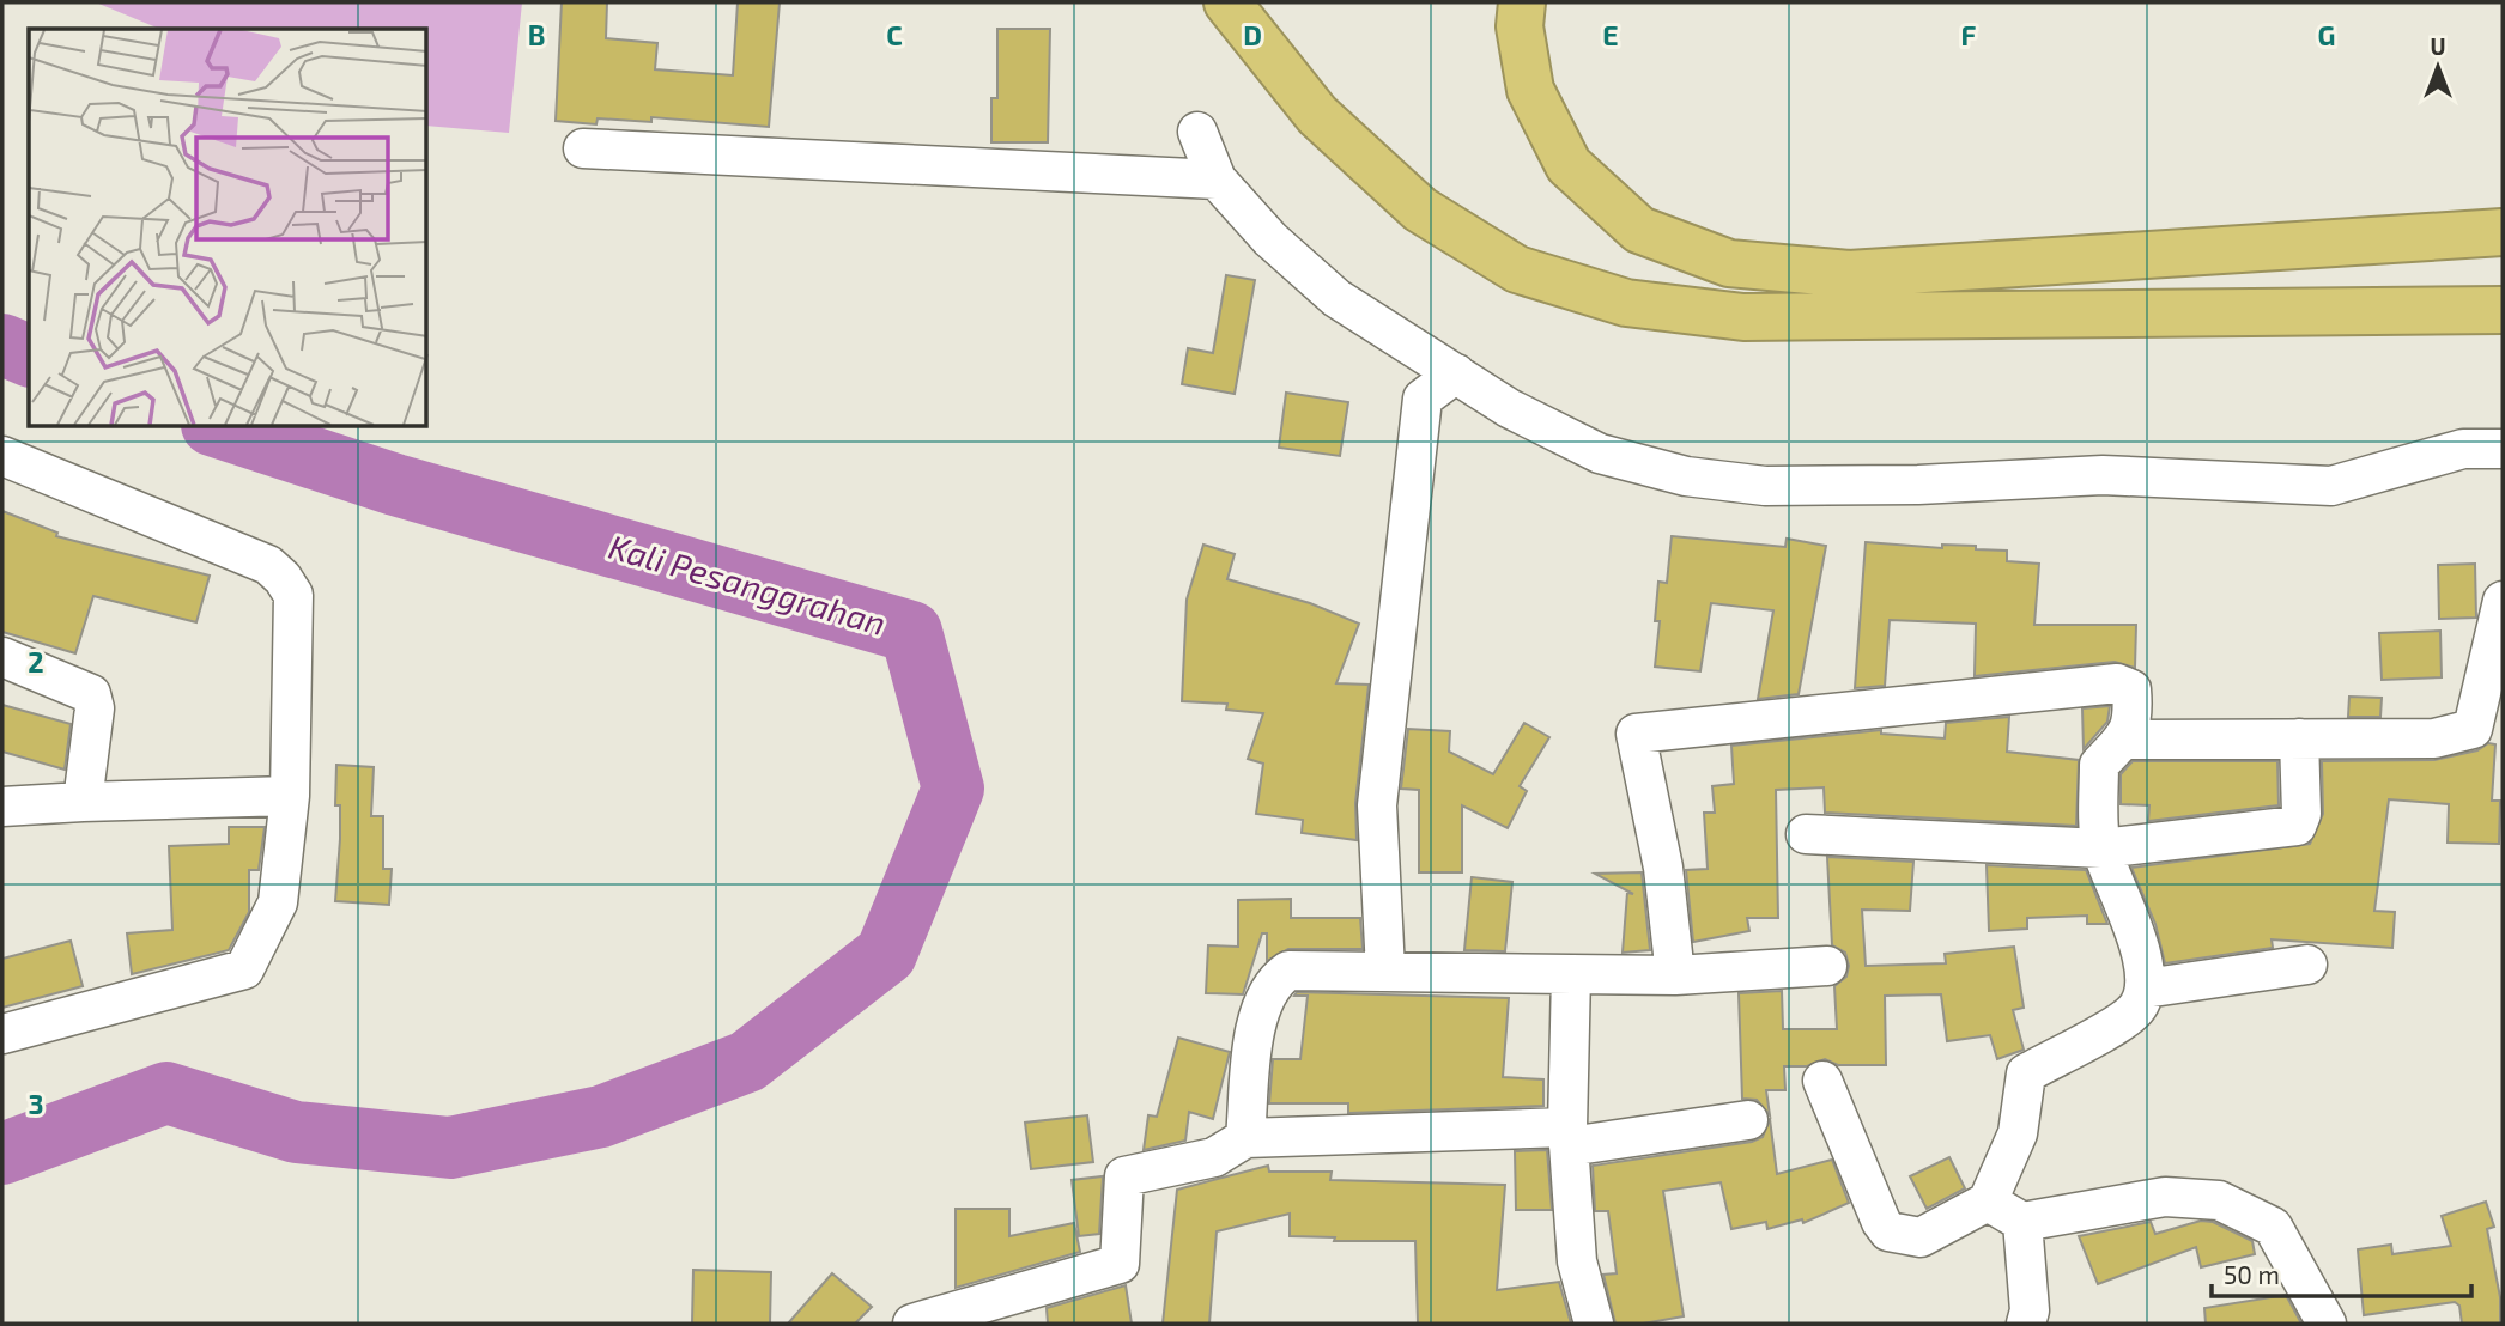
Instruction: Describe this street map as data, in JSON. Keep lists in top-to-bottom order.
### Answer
{
  "water": ["Kali Pesanggrahan"],
  "scale_bar": "50 m",
  "north": "top",
  "grid": {
    "columns": [
      "B",
      "C",
      "D",
      "E",
      "F",
      "G"
    ],
    "rows": ["2", "3"]
  }
}
